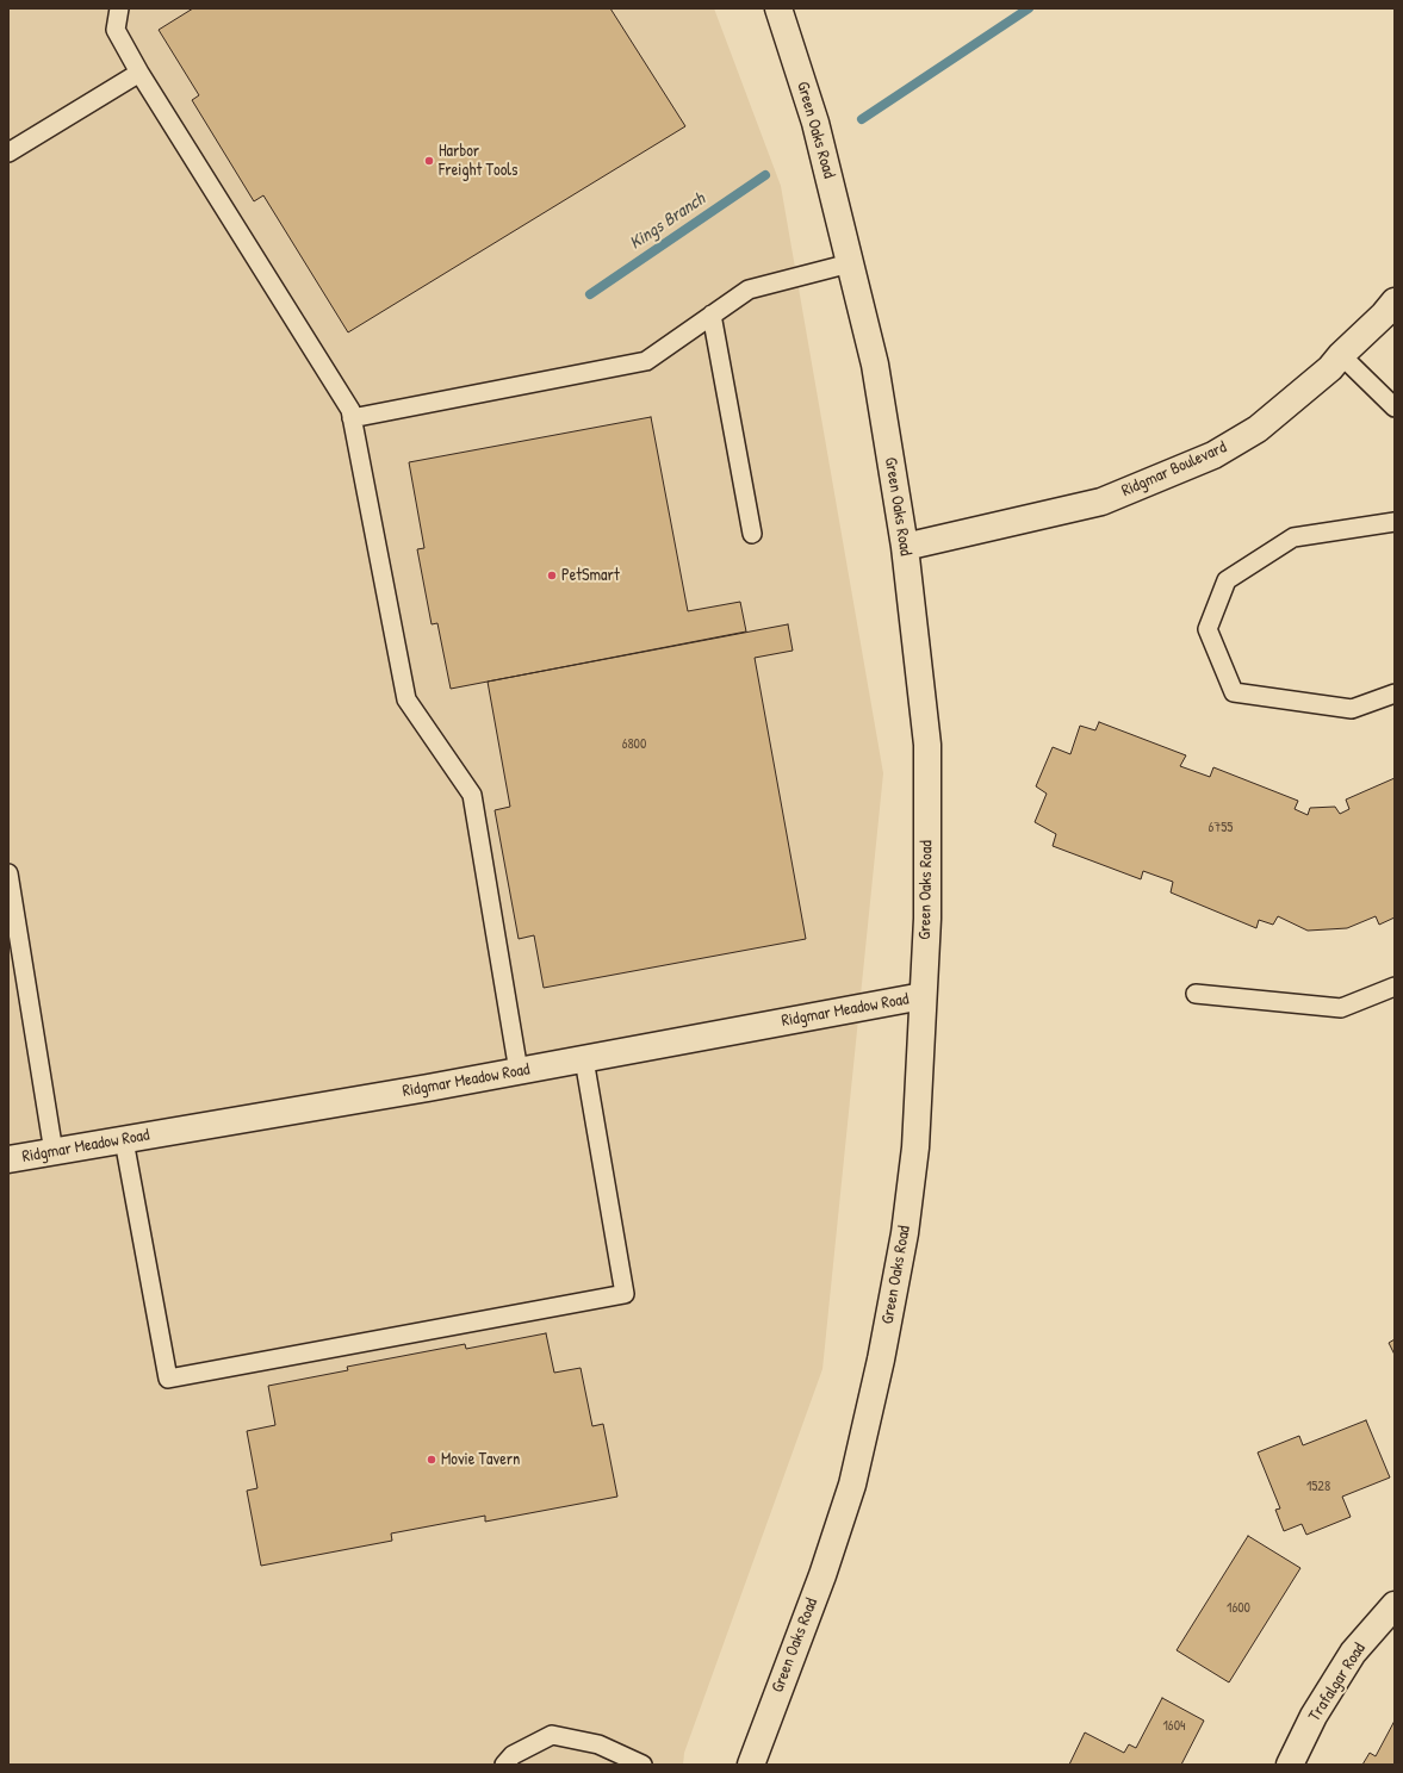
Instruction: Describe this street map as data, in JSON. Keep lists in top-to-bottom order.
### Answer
{
  "streets": {
    "main road": [
      "Green Oaks Road",
      "Ridgmar Boulevard",
      "Ridgmar Meadow Road",
      "Trafalgar Road"
    ]
  },
  "crossings": [
    ["Green Oaks Road", "Ridgmar Boulevard"],
    ["Green Oaks Road", "Ridgmar Meadow Road"]
  ],
  "water": ["Kings Branch"],
  "places": ["Harbor Freight Tools", "PetSmart", "Movie Tavern"],
  "house_numbers": [
    "6800",
    "6755",
    "1528",
    "1600",
    "1604"
  ]
}
